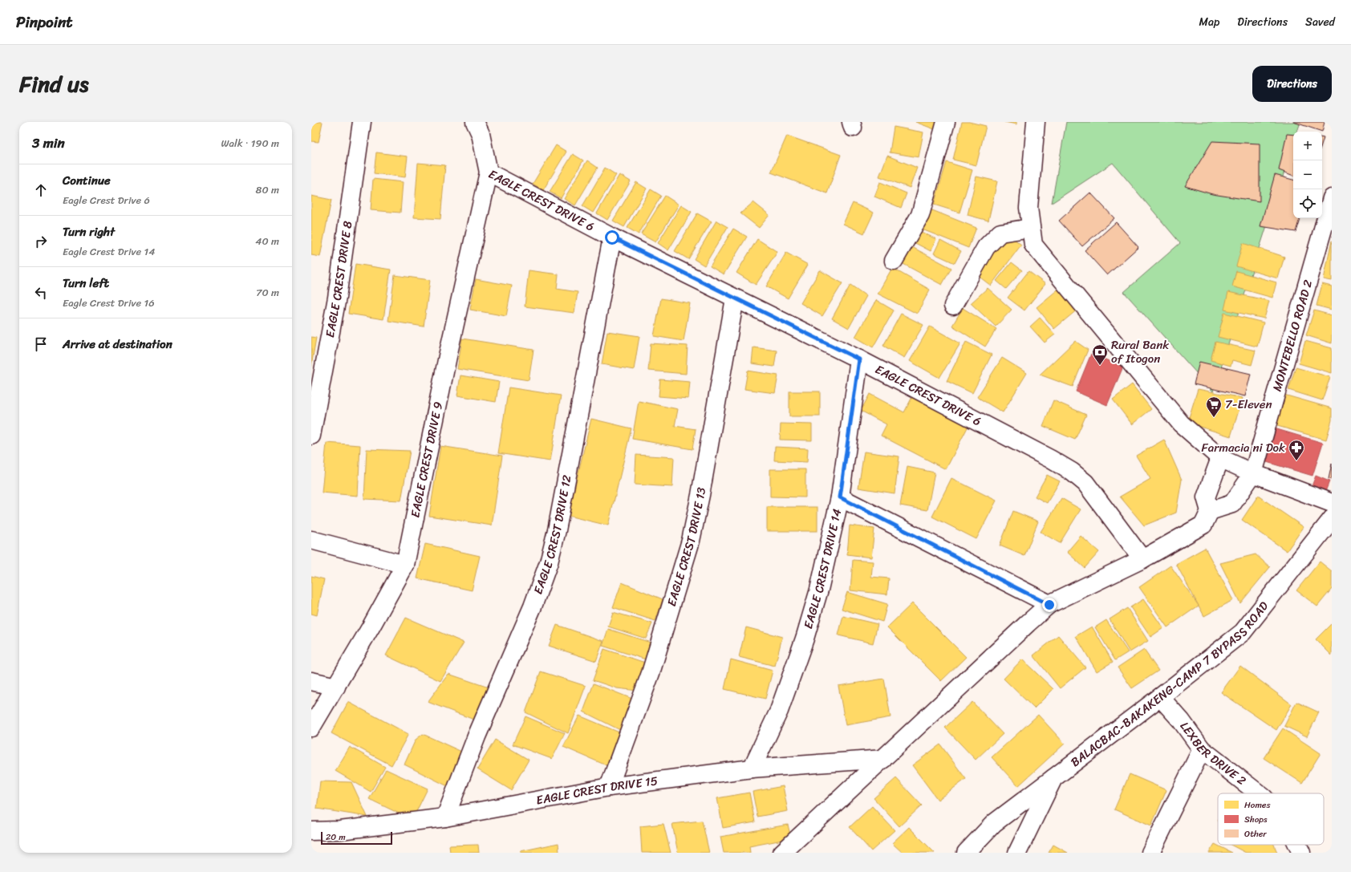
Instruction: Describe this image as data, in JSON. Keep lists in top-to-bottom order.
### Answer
{
  "streets": {
    "street": [
      "EAGLE CREST DRIVE 6",
      "EAGLE CREST DRIVE 8",
      "MONTEBELLO ROAD 2",
      "EAGLE CREST DRIVE 9",
      "EAGLE CREST DRIVE 12",
      "EAGLE CREST DRIVE 13",
      "EAGLE CREST DRIVE 14",
      "BALACBAC-BAKAKENG-CAMP 7 BYPASS ROAD",
      "LEXBER DRIVE 2",
      "EAGLE CREST DRIVE 15"
    ]
  },
  "crossings": [
    ["EAGLE CREST DRIVE 6", "EAGLE CREST DRIVE 9"],
    ["EAGLE CREST DRIVE 6", "EAGLE CREST DRIVE 12"],
    ["EAGLE CREST DRIVE 6", "EAGLE CREST DRIVE 13"],
    ["EAGLE CREST DRIVE 6", "EAGLE CREST DRIVE 14"],
    ["EAGLE CREST DRIVE 12", "EAGLE CREST DRIVE 15"],
    ["EAGLE CREST DRIVE 13", "EAGLE CREST DRIVE 15"],
    ["EAGLE CREST DRIVE 14", "EAGLE CREST DRIVE 15"],
    ["BALACBAC-BAKAKENG-CAMP 7 BYPASS ROAD", "LEXBER DRIVE 2"]
  ],
  "places": {
    "bank": ["Rural Bank of Itogon"],
    "supermarket": ["7-Eleven"],
    "pharmacy": ["Farmacia ni Dok"]
  },
  "legend": ["Homes", "Shops", "Other"],
  "scale_bar": "20 m",
  "page": {
    "header": "Pinpoint",
    "nav": ["Map", "Directions", "Saved"],
    "title": "Find us",
    "buttons": "Directions",
    "heading": ["3 min", "Walk · 190 m"],
    "map_buttons": ["+", "−"],
    "list": [
      ["Continue", "Eagle Crest Drive 6", "80 m"],
      ["Turn right", "Eagle Crest Drive 14", "40 m"],
      ["Turn left", "Eagle Crest Drive 16", "70 m"],
      "Arrive at destination"
    ],
    "scale": "20 m"
  }
}
